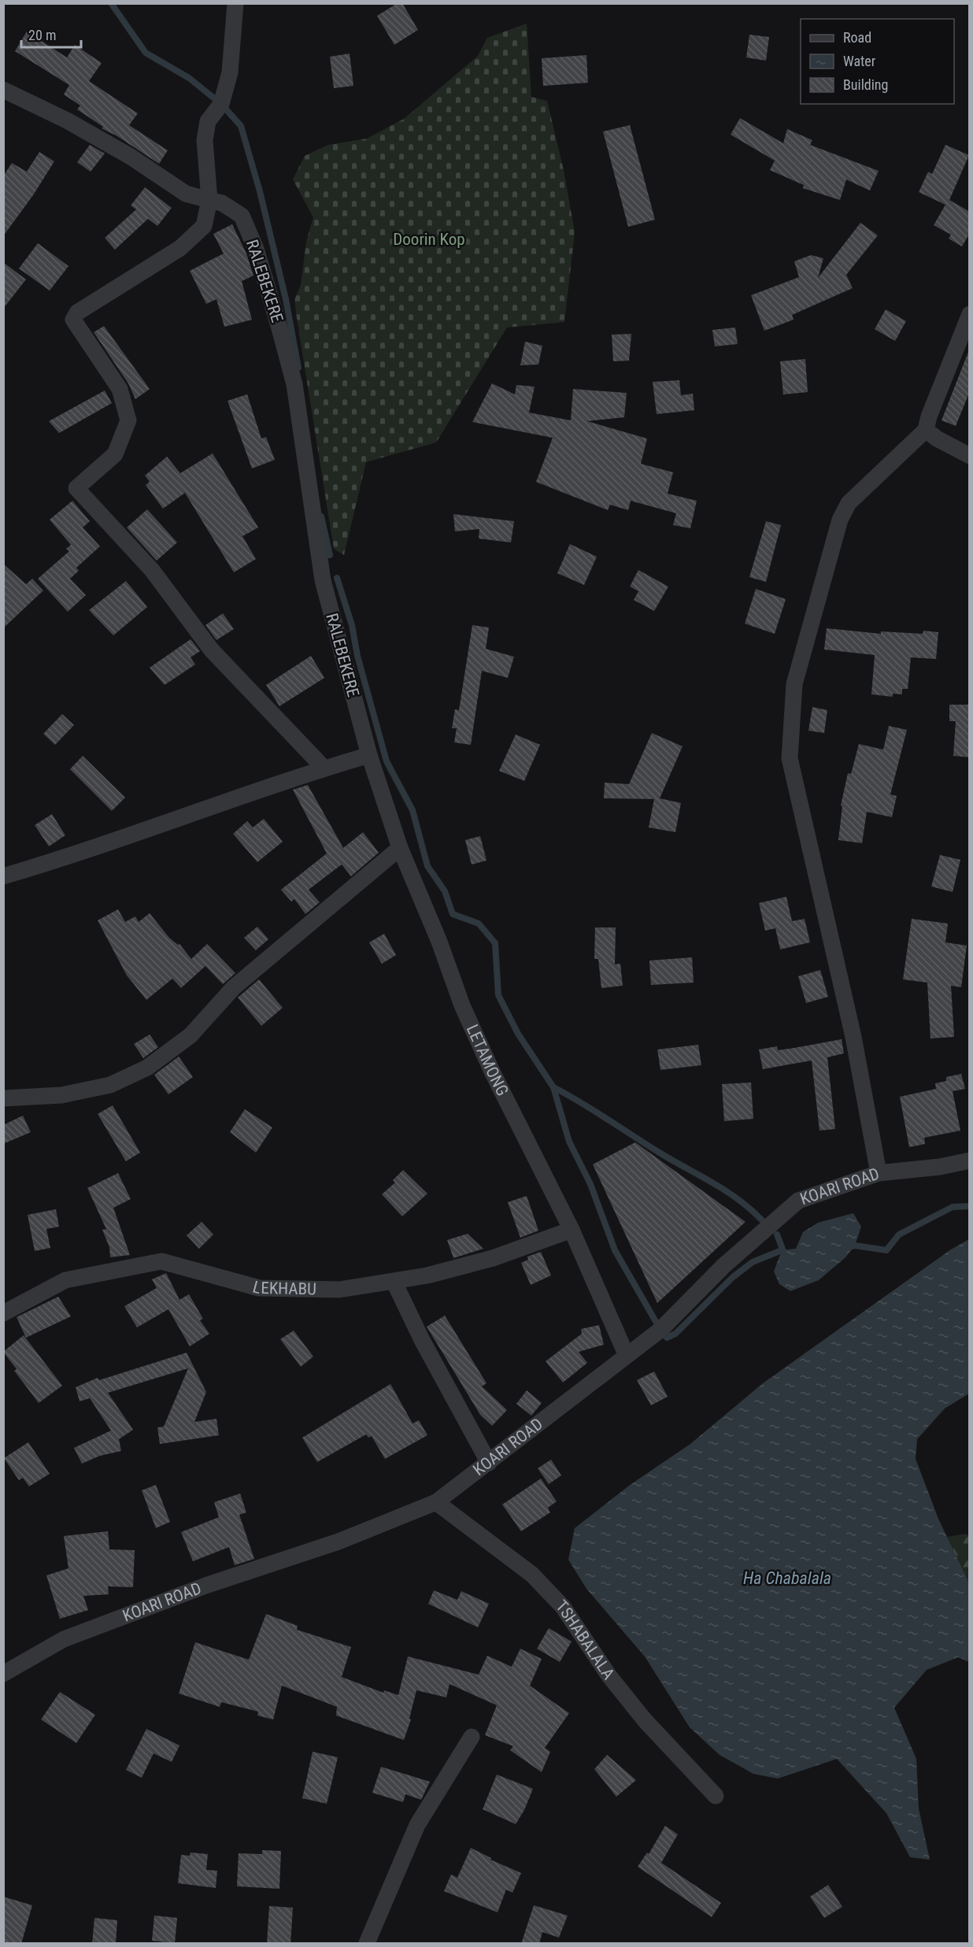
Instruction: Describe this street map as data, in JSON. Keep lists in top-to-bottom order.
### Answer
{
  "streets": {
    "street": [
      "RALEBEKERE",
      "LETAMONG",
      "KOARI ROAD",
      "LEKHABU",
      "TSHABALALA"
    ]
  },
  "crossings": [
    ["RALEBEKERE", "LETAMONG"],
    ["LETAMONG", "KOARI ROAD"],
    ["LETAMONG", "LEKHABU"],
    ["KOARI ROAD", "TSHABALALA"]
  ],
  "water": ["Ha Chabalala"],
  "parks": ["Doorin Kop"],
  "legend": ["Road", "Water", "Building"],
  "scale_bar": "20 m"
}
